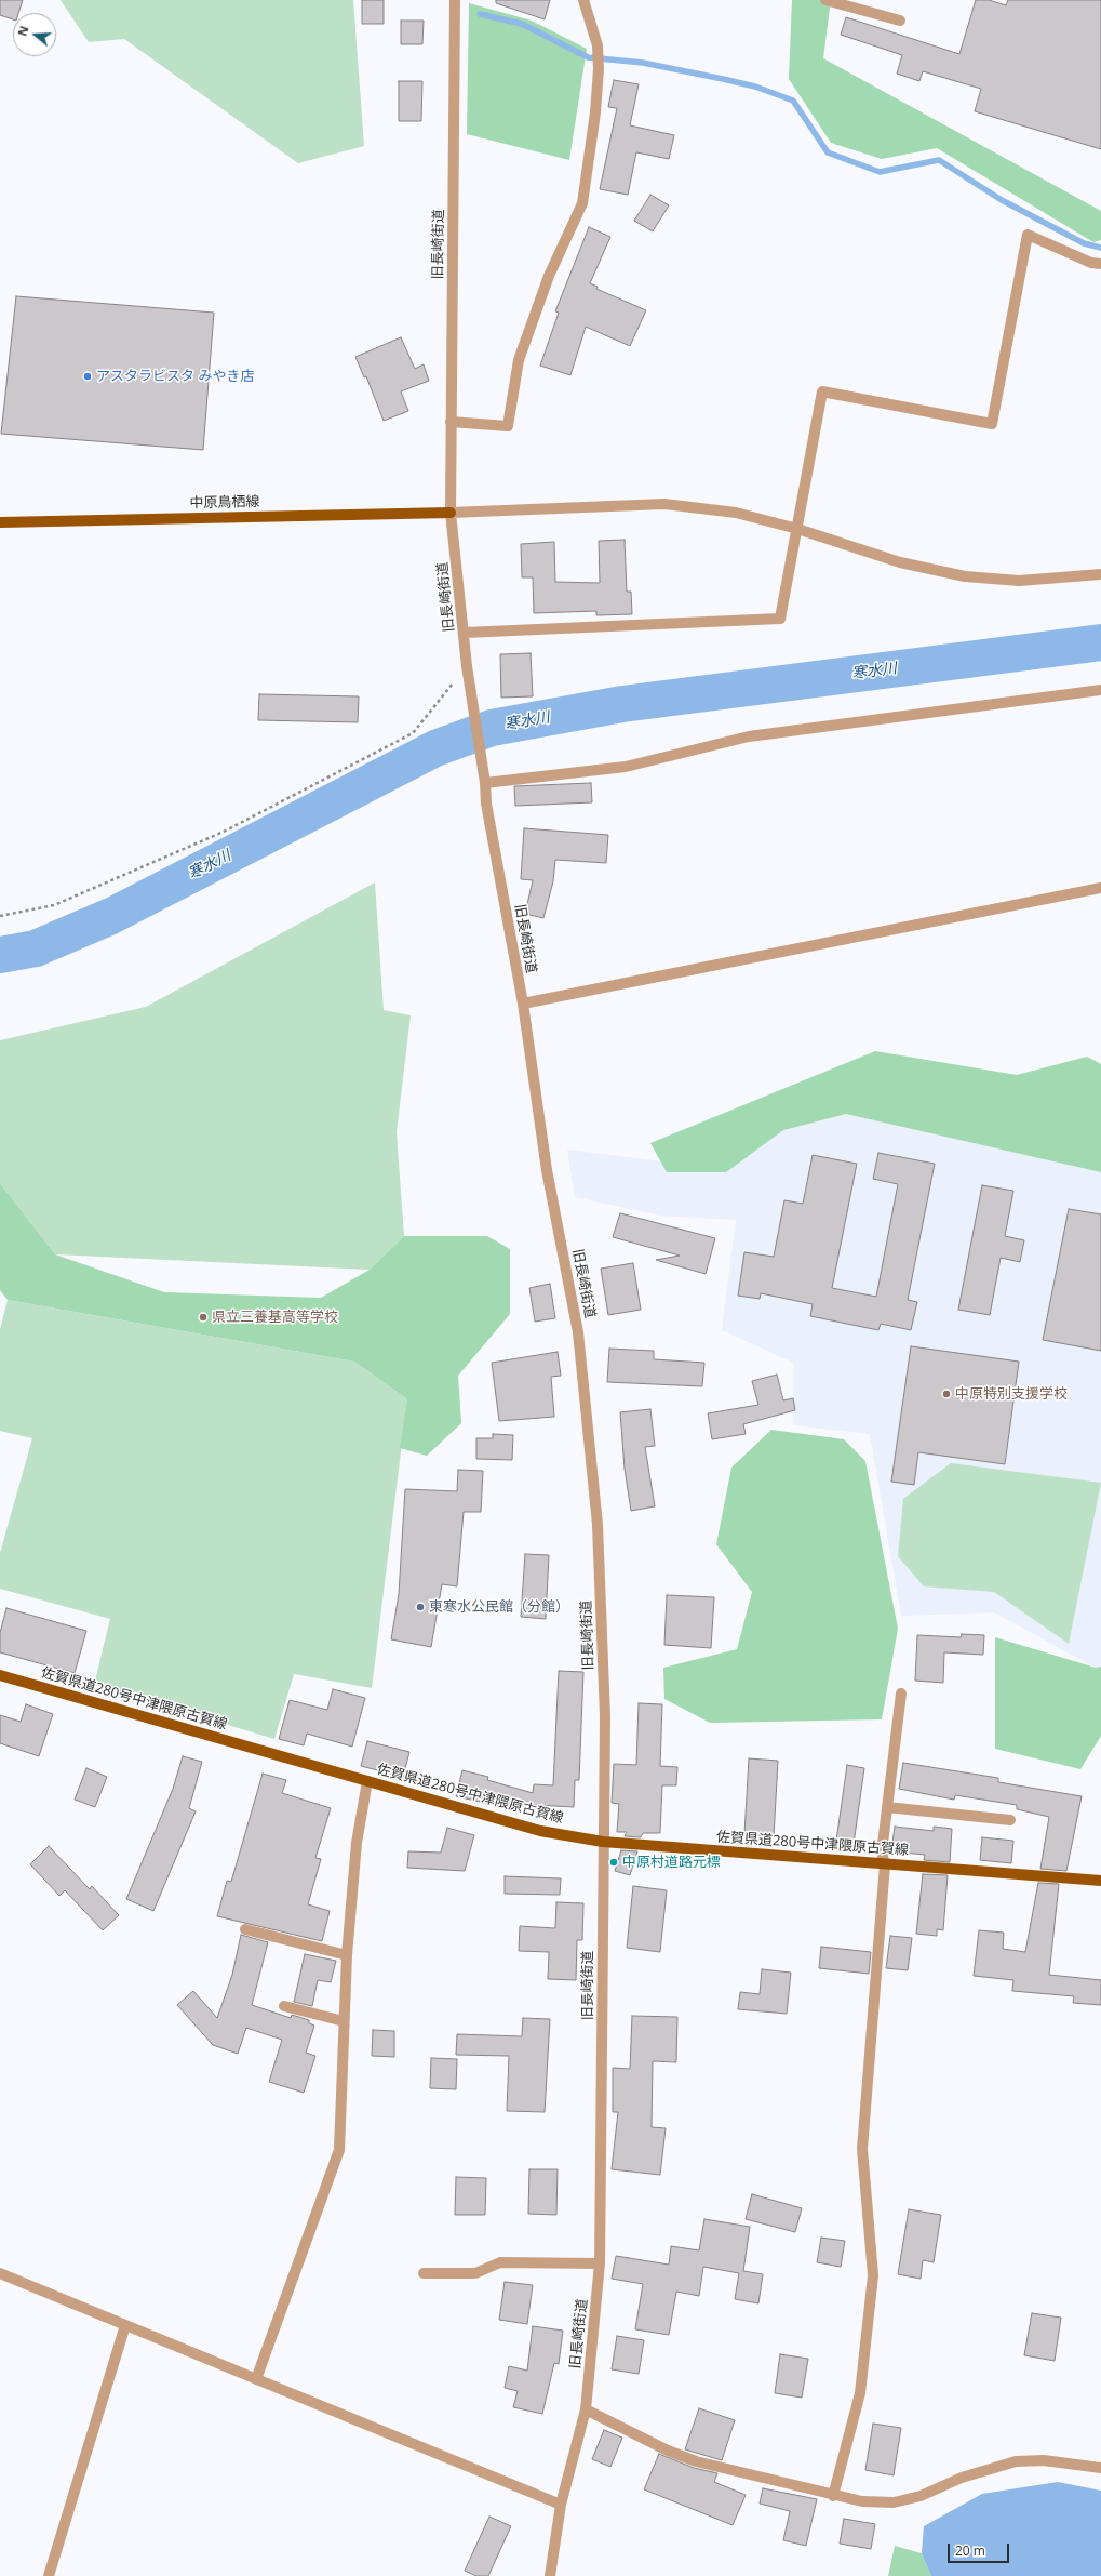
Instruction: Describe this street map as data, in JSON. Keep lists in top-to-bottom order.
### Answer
{
  "streets": {
    "main road": ["中原鳥栖線", "佐賀県道280号中津隈原古賀線"],
    "street": ["旧長崎街道"]
  },
  "crossings": [
    ["旧長崎街道", "中原鳥栖線"],
    ["旧長崎街道", "佐賀県道280号中津隈原古賀線"]
  ],
  "water": ["寒水川"],
  "places": [
    "アスタラビスタ みやき店",
    "県立三養基高等学校",
    "中原特別支援学校",
    "東寒水公民館（分館）",
    "中原村道路元標"
  ],
  "scale_bar": "20 m",
  "north": "left"
}
